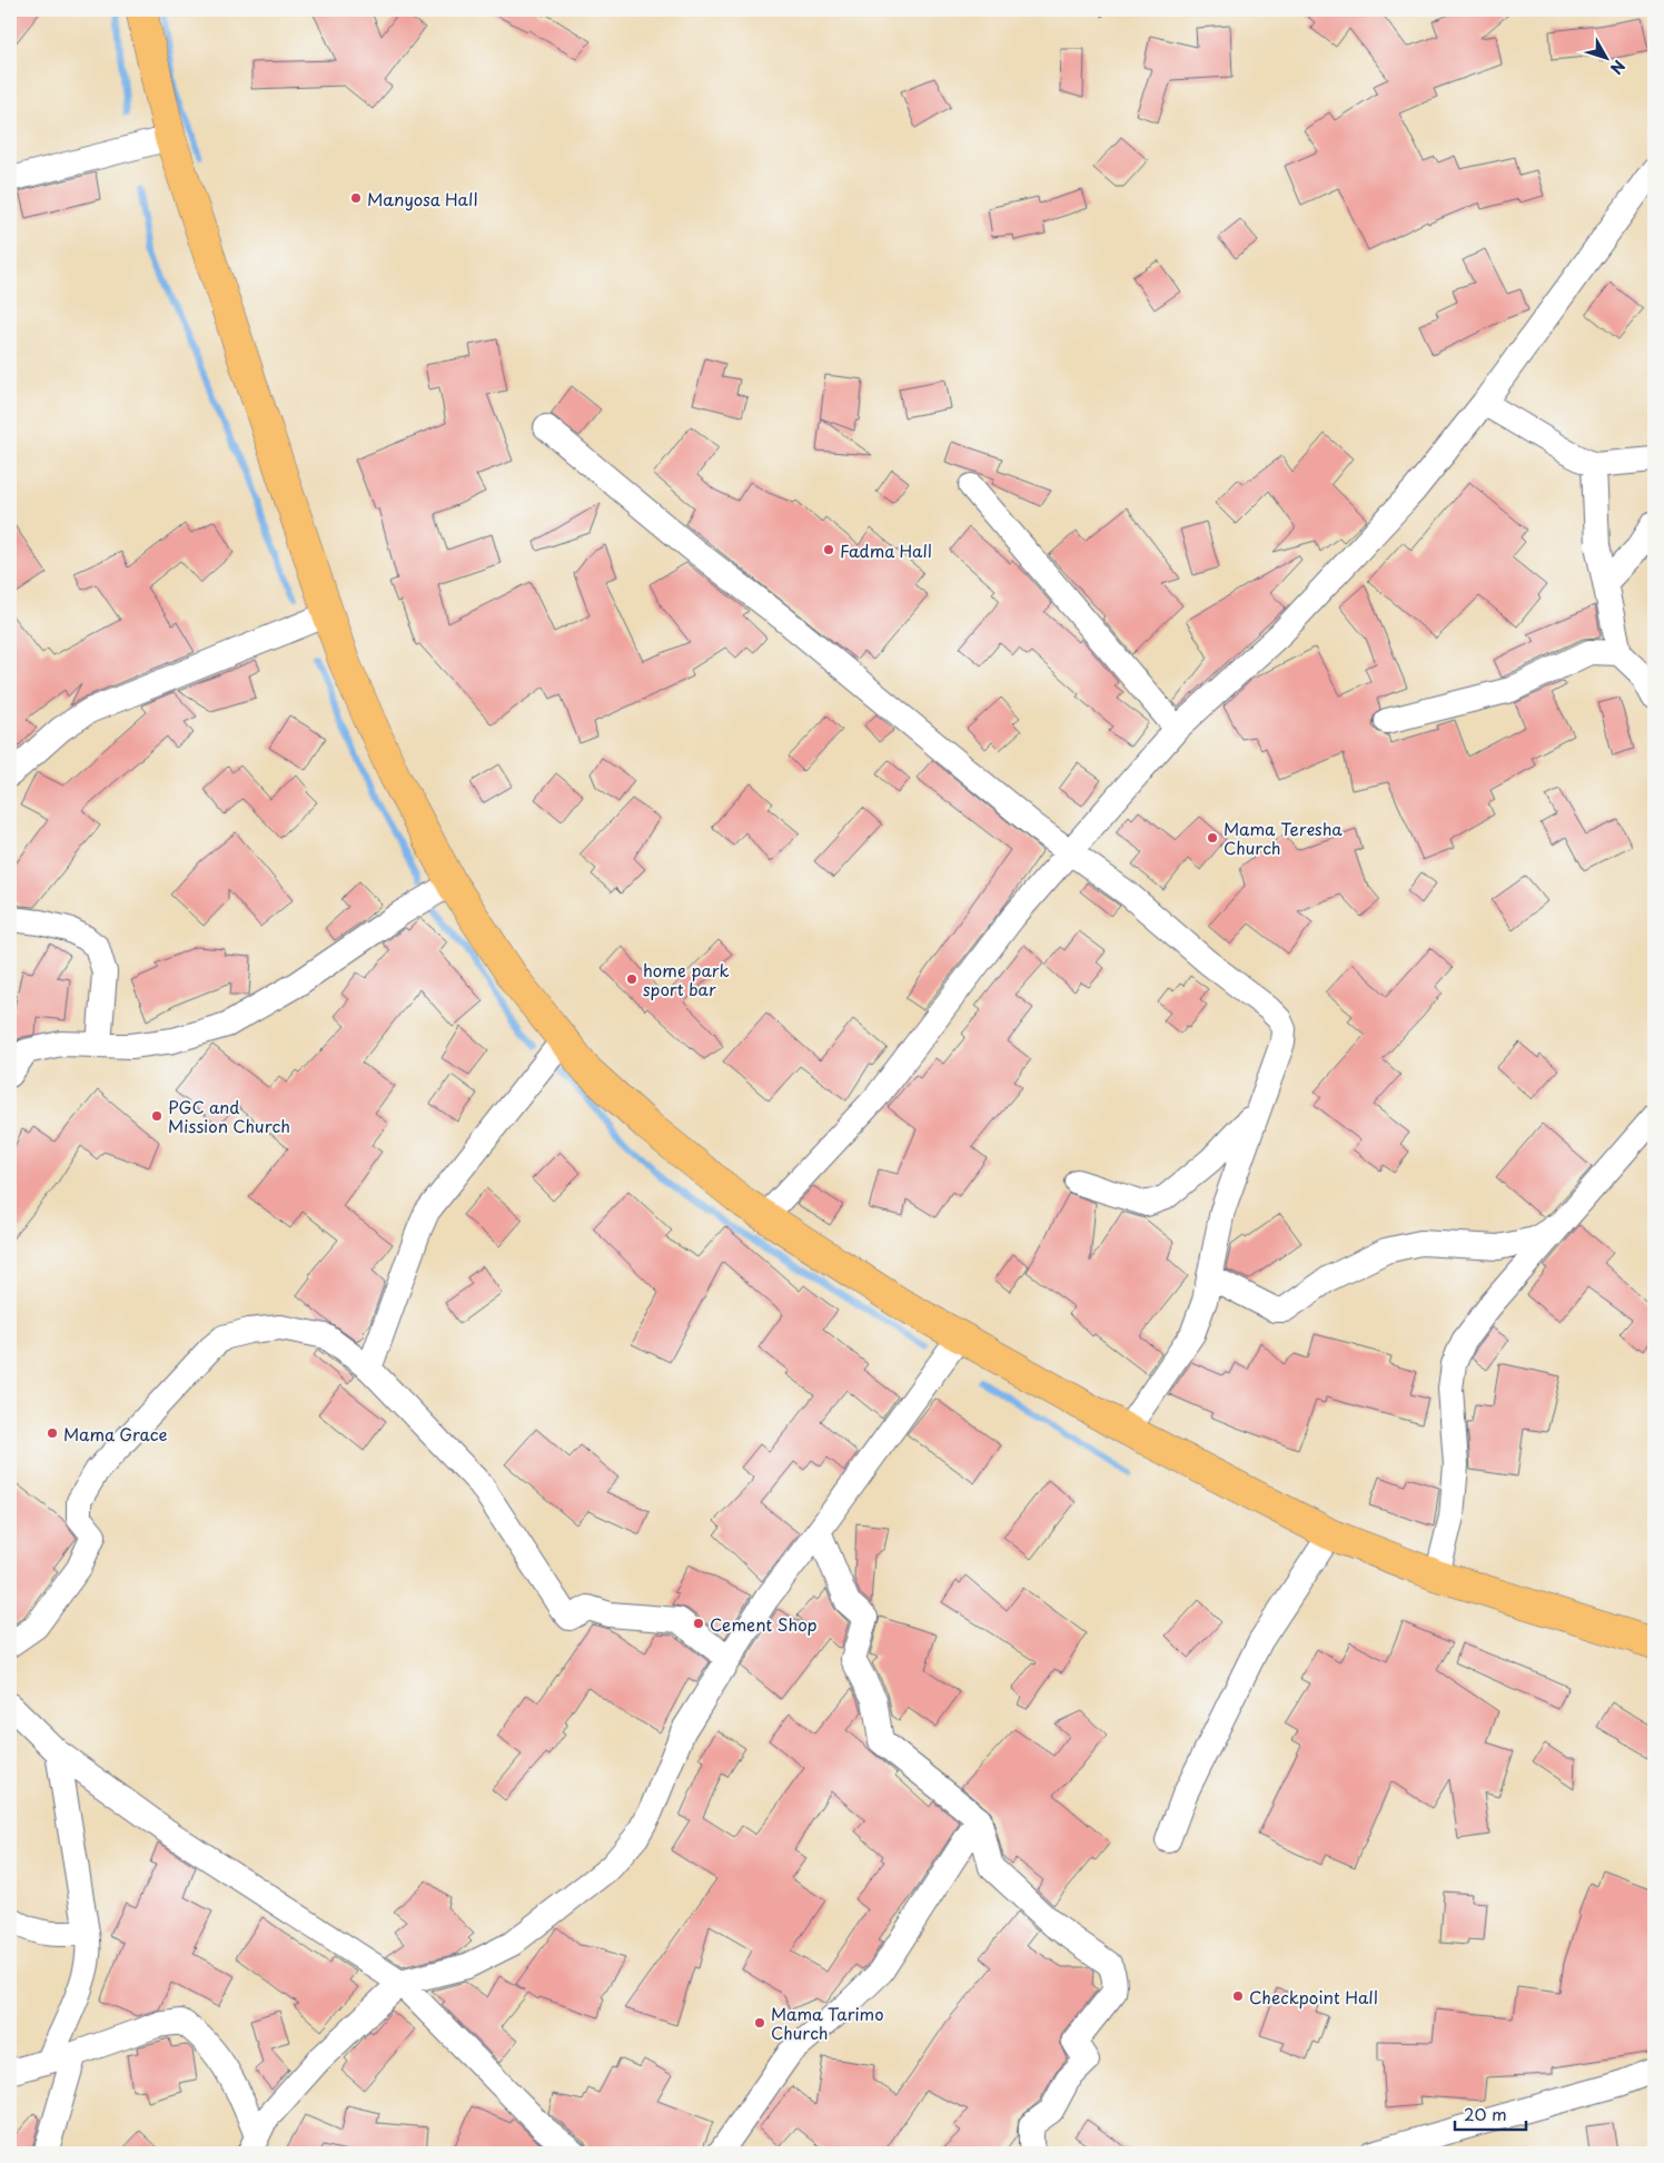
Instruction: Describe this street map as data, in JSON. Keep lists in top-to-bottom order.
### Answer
{
  "places": [
    "Manyosa Hall",
    "Fadma Hall",
    "Mama Teresha Church",
    "home park sport bar",
    "PGC and Mission Church",
    "Mama Grace",
    "Cement Shop",
    "Checkpoint Hall",
    "Mama Tarimo Church"
  ],
  "scale_bar": "20 m",
  "north": "bottom right"
}
